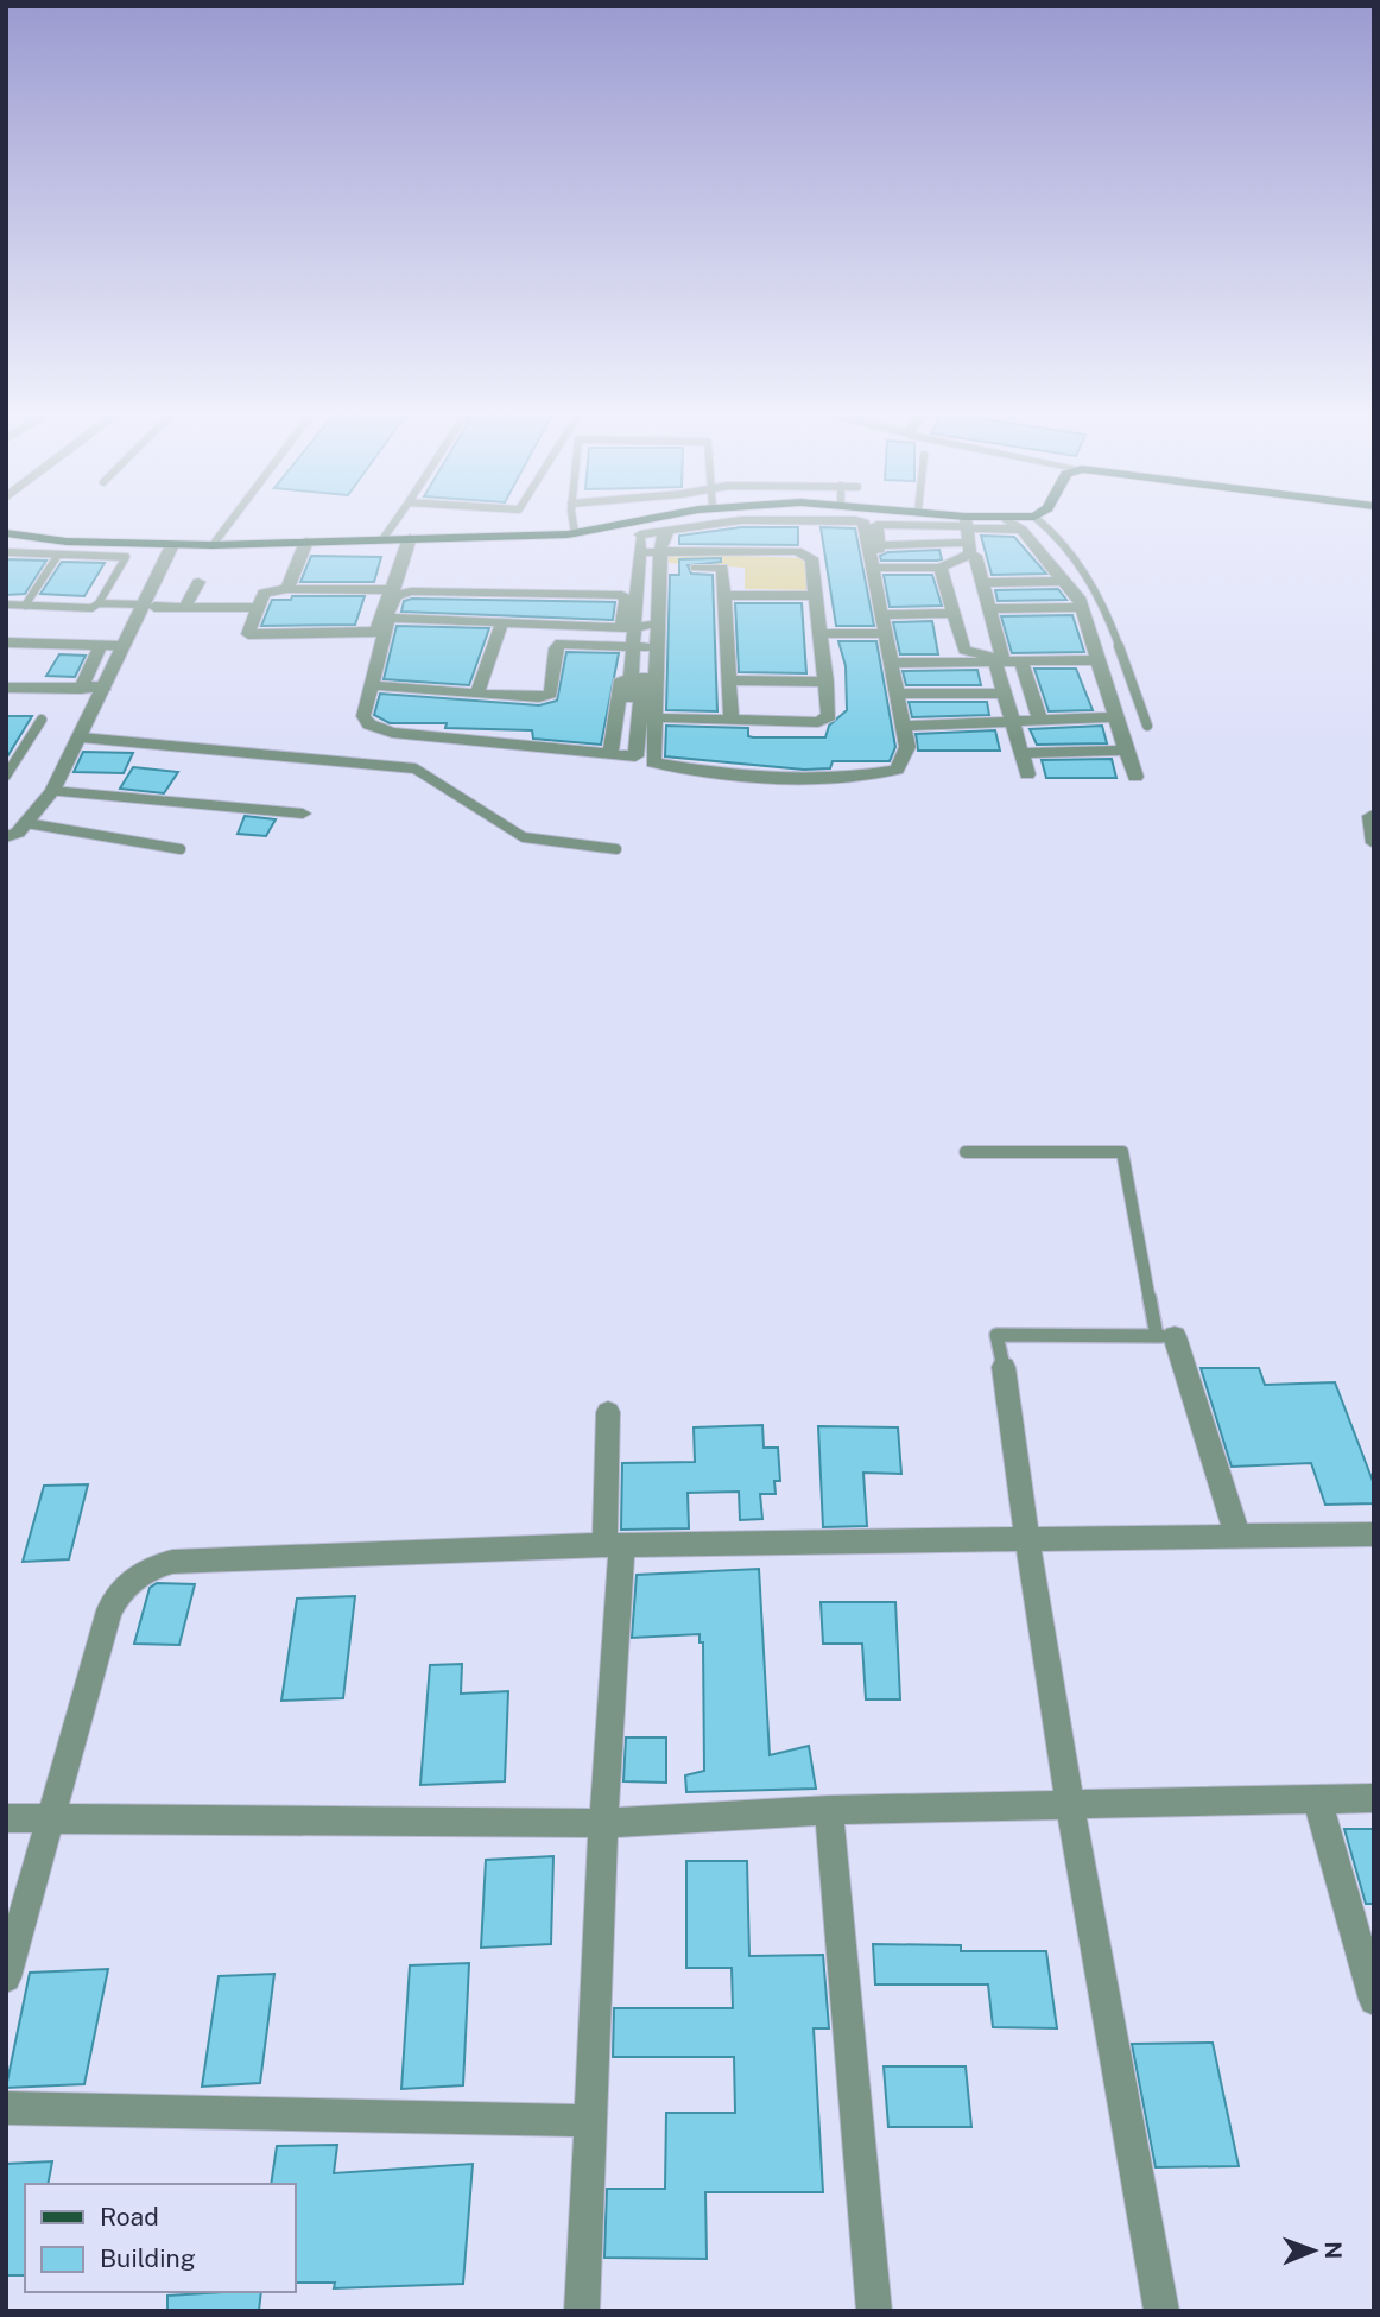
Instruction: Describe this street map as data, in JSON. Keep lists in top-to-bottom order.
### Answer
{
  "legend": ["Road", "Building"],
  "north": "right"
}
